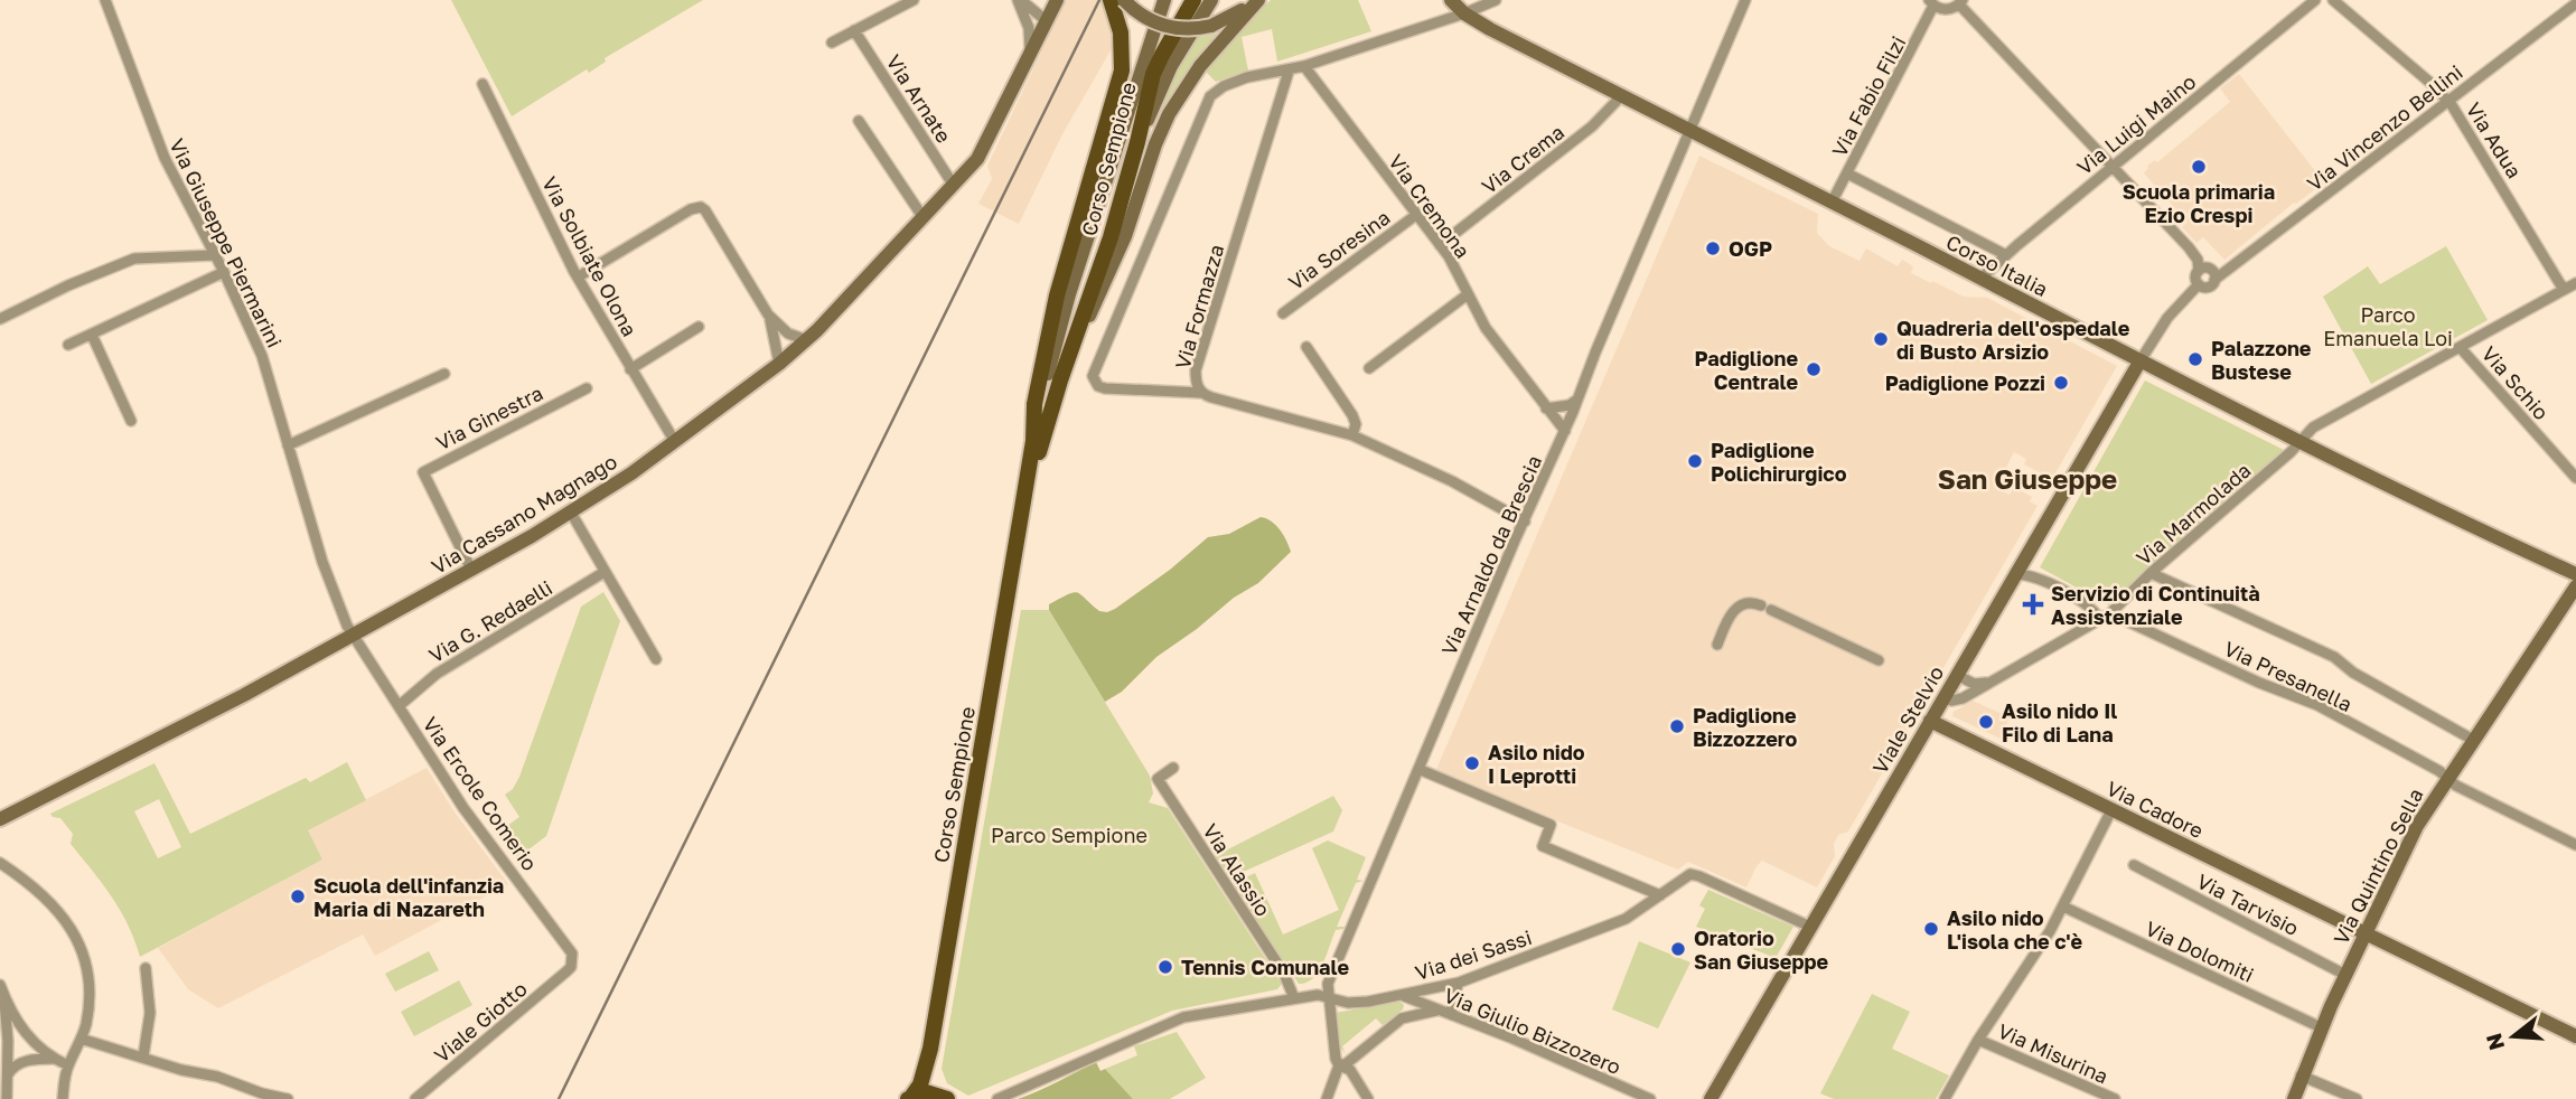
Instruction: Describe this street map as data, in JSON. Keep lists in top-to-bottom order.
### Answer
{
  "streets": {
    "main road": ["Corso Sempione"],
    "street": [
      "Via Fabio Filzi",
      "Via Arnate",
      "Via Luigi Maino",
      "Via Vincenzo Bellini",
      "Via Adua",
      "Via Crema",
      "Via Cremona",
      "Via Giuseppe Piermarini",
      "Via Soresina",
      "Via Solbiate Olona",
      "Corso Italia",
      "Via Formazza",
      "Via Schio",
      "Via Ginestra",
      "Via Cassano Magnago",
      "Via Marmolada",
      "Via Arnaldo da Brescia",
      "Via G. Redaelli",
      "Via Presanella",
      "Viale Stelvio",
      "Via Ercole Comerio",
      "Via Cadore",
      "Via Quintino Sella",
      "Via Alassio",
      "Via Tarvisio",
      "Via Dolomiti",
      "Via dei Sassi",
      "Viale Giotto",
      "Via Giulio Bizzozero",
      "Via Misurina"
    ]
  },
  "crossings": [
    ["Via Fabio Filzi", "Corso Italia"],
    ["Via Arnate", "Via Cassano Magnago"],
    ["Via Luigi Maino", "Corso Italia"],
    ["Via Vincenzo Bellini", "Via Adua"],
    ["Via Adua", "Via Marmolada"],
    ["Via Crema", "Via Cremona"],
    ["Via Crema", "Corso Italia"],
    ["Via Cremona", "Via Soresina"],
    ["Via Cremona", "Via Arnaldo da Brescia"],
    ["Via Giuseppe Piermarini", "Via Cassano Magnago"],
    ["Via Giuseppe Piermarini", "Via Ercole Comerio"],
    ["Via Solbiate Olona", "Via Cassano Magnago"],
    ["Corso Italia", "Via Marmolada"],
    ["Corso Italia", "Via Arnaldo da Brescia"],
    ["Corso Italia", "Viale Stelvio"],
    ["Via Formazza", "Via Arnaldo da Brescia"],
    ["Via Schio", "Via Marmolada"],
    ["Via Ginestra", "Via Cassano Magnago"],
    ["Via Cassano Magnago", "Via Ercole Comerio"],
    ["Via Marmolada", "Via Presanella"],
    ["Via Marmolada", "Viale Stelvio"],
    ["Via Arnaldo da Brescia", "Via dei Sassi"],
    ["Via G. Redaelli", "Via Ercole Comerio"],
    ["Via Presanella", "Via Quintino Sella"],
    ["Viale Stelvio", "Via Cadore"],
    ["Viale Stelvio", "Via dei Sassi"],
    ["Via Ercole Comerio", "Viale Giotto"],
    ["Via Cadore", "Via Quintino Sella"],
    ["Via Quintino Sella", "Via Tarvisio"],
    ["Via Quintino Sella", "Via Dolomiti"],
    ["Via Alassio", "Via dei Sassi"],
    ["Via dei Sassi", "Via Giulio Bizzozero"]
  ],
  "districts": ["San Giuseppe"],
  "parks": ["Parco Emanuela Loi", "Parco Sempione"],
  "places": {
    "other": [
      "Scuola primaria Ezio Crespi",
      "OGP",
      "Quadreria dell'ospedale di Busto Arsizio",
      "Palazzone Bustese",
      "Padiglione Centrale",
      "Padiglione Pozzi",
      "Padiglione Polichirurgico",
      "Asilo nido Il Filo di Lana",
      "Padiglione Bizzozzero",
      "Asilo nido I Leprotti",
      "Scuola dell'infanzia Maria di Nazareth",
      "Asilo nido L'isola che c'è",
      "Oratorio San Giuseppe",
      "Tennis Comunale"
    ],
    "health": ["Servizio di Continuità Assistenziale"]
  },
  "north": "left"
}
